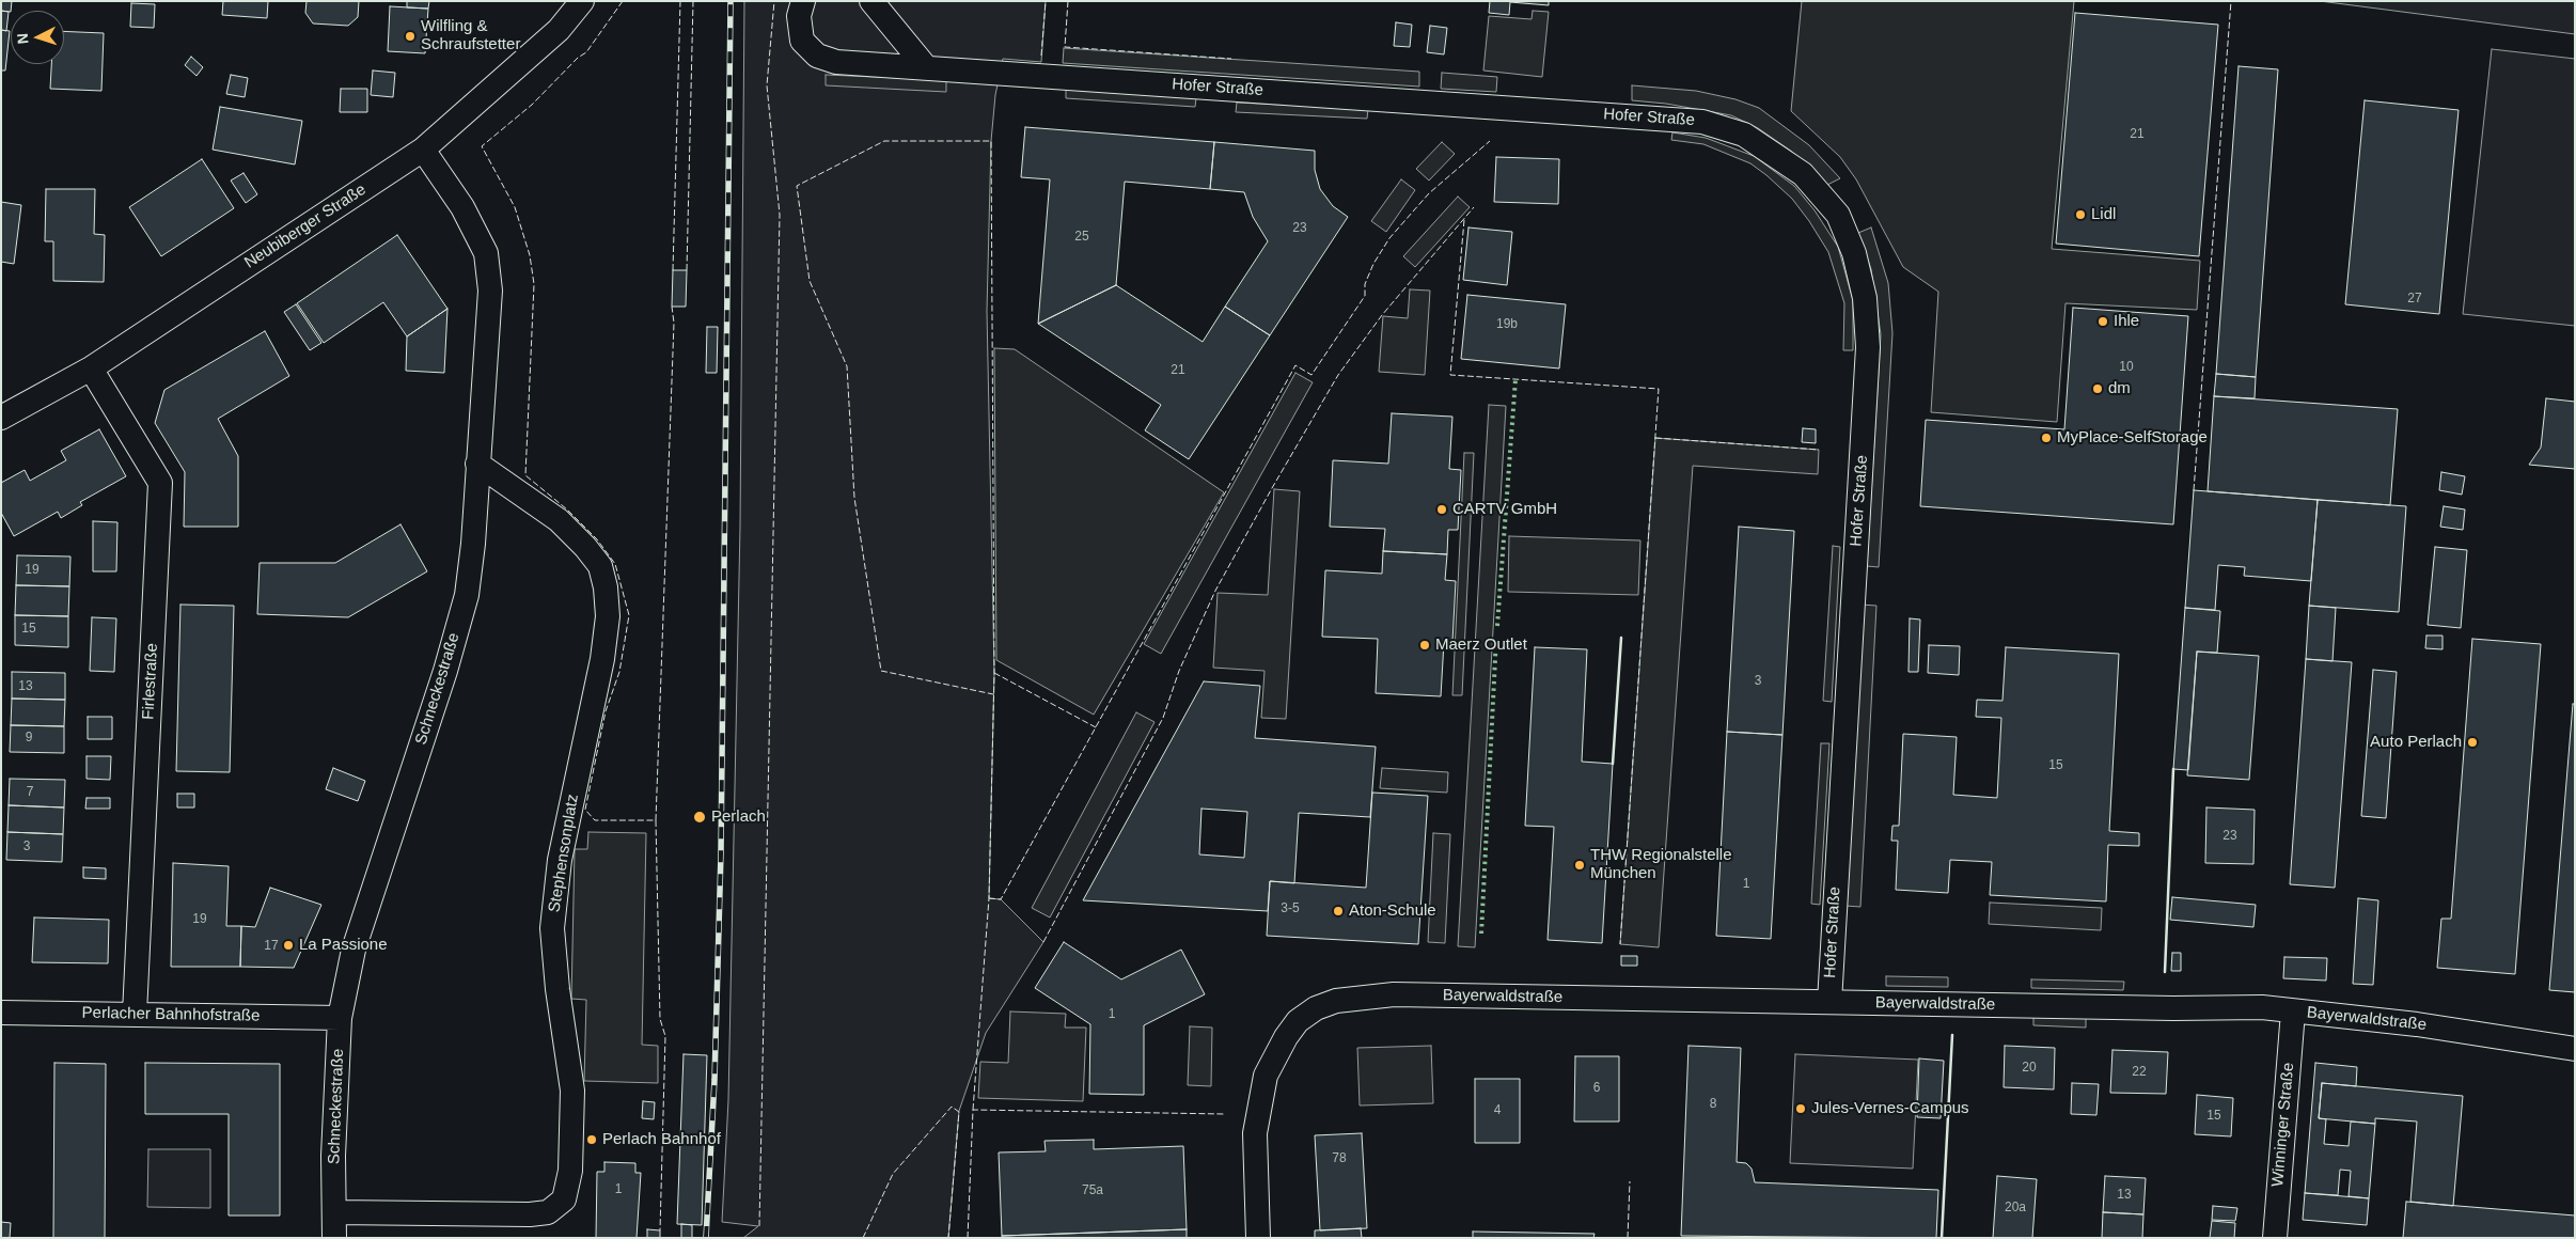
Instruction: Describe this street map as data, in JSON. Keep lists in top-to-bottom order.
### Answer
{
  "streets": {
    "street": [
      "Hofer Straße",
      "Neubiberger Straße",
      "Firlestraße",
      "Schneckestraße",
      "Stephensonplatz",
      "Bayerwaldstraße",
      "Perlacher Bahnhofstraße",
      "Winninger Straße"
    ]
  },
  "crossings": [
    ["Hofer Straße", "Bayerwaldstraße"],
    ["Neubiberger Straße", "Firlestraße"],
    ["Neubiberger Straße", "Schneckestraße"],
    ["Firlestraße", "Perlacher Bahnhofstraße"],
    ["Schneckestraße", "Stephensonplatz"],
    ["Schneckestraße", "Perlacher Bahnhofstraße"],
    ["Bayerwaldstraße", "Winninger Straße"]
  ],
  "places": [
    "Wilfling & Schraufstetter",
    "Lidl",
    "Ihle",
    "dm",
    "MyPlace-SelfStorage",
    "CARTV GmbH",
    "Maerz Outlet",
    "Auto Perlach",
    "Perlach",
    "THW Regionalstelle München",
    "Aton-Schule",
    "La Passione",
    "Jules-Vernes-Campus",
    "Perlach Bahnhof"
  ],
  "house_numbers": [
    "21",
    "23",
    "25",
    "27",
    "19b",
    "10",
    "21",
    "19",
    "15",
    "3",
    "13",
    "9",
    "15",
    "7",
    "23",
    "3",
    "1",
    "3-5",
    "19",
    "17",
    "1",
    "20",
    "22",
    "6",
    "8",
    "4",
    "15",
    "78",
    "1",
    "75a",
    "13",
    "20a"
  ],
  "north": "left"
}
